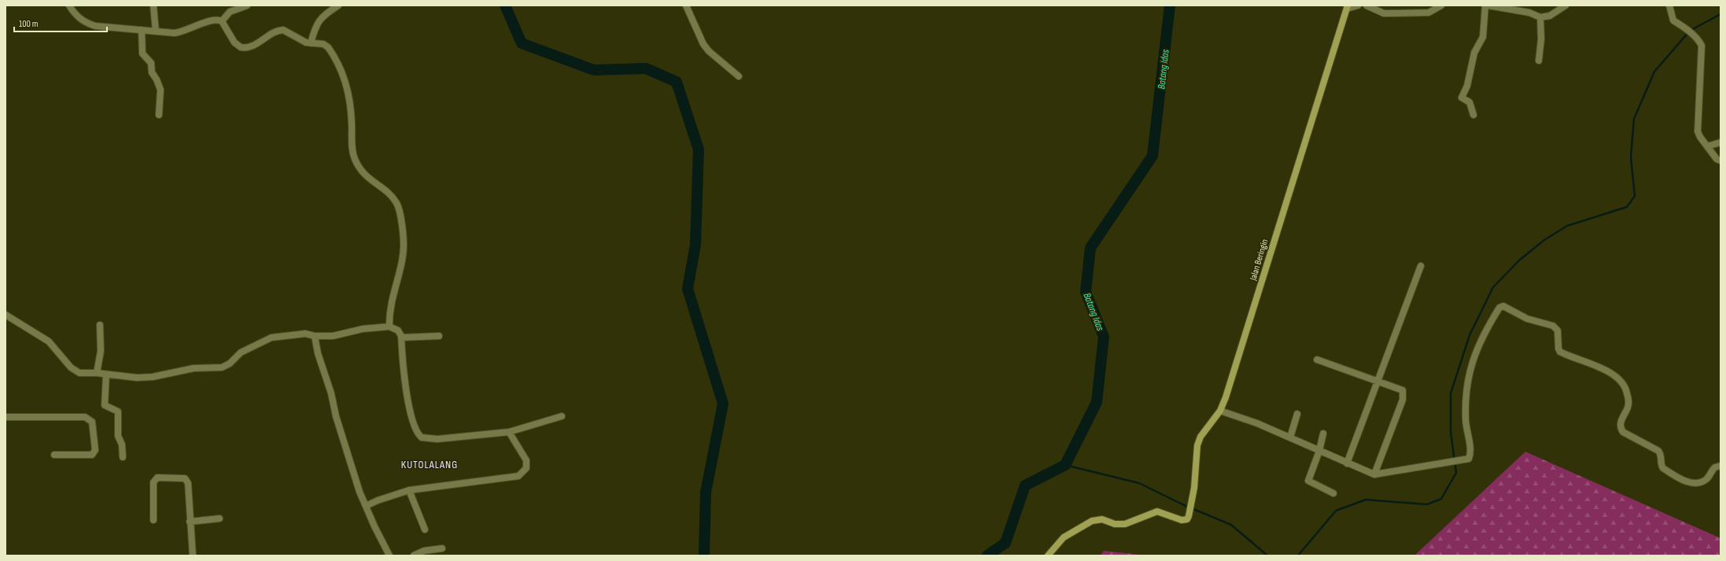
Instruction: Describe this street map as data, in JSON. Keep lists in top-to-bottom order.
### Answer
{
  "streets": {
    "street": ["Jalan Beringin"]
  },
  "districts": ["KUTOLALANG"],
  "water": ["Batang Idas"],
  "scale_bar": "100 m"
}
